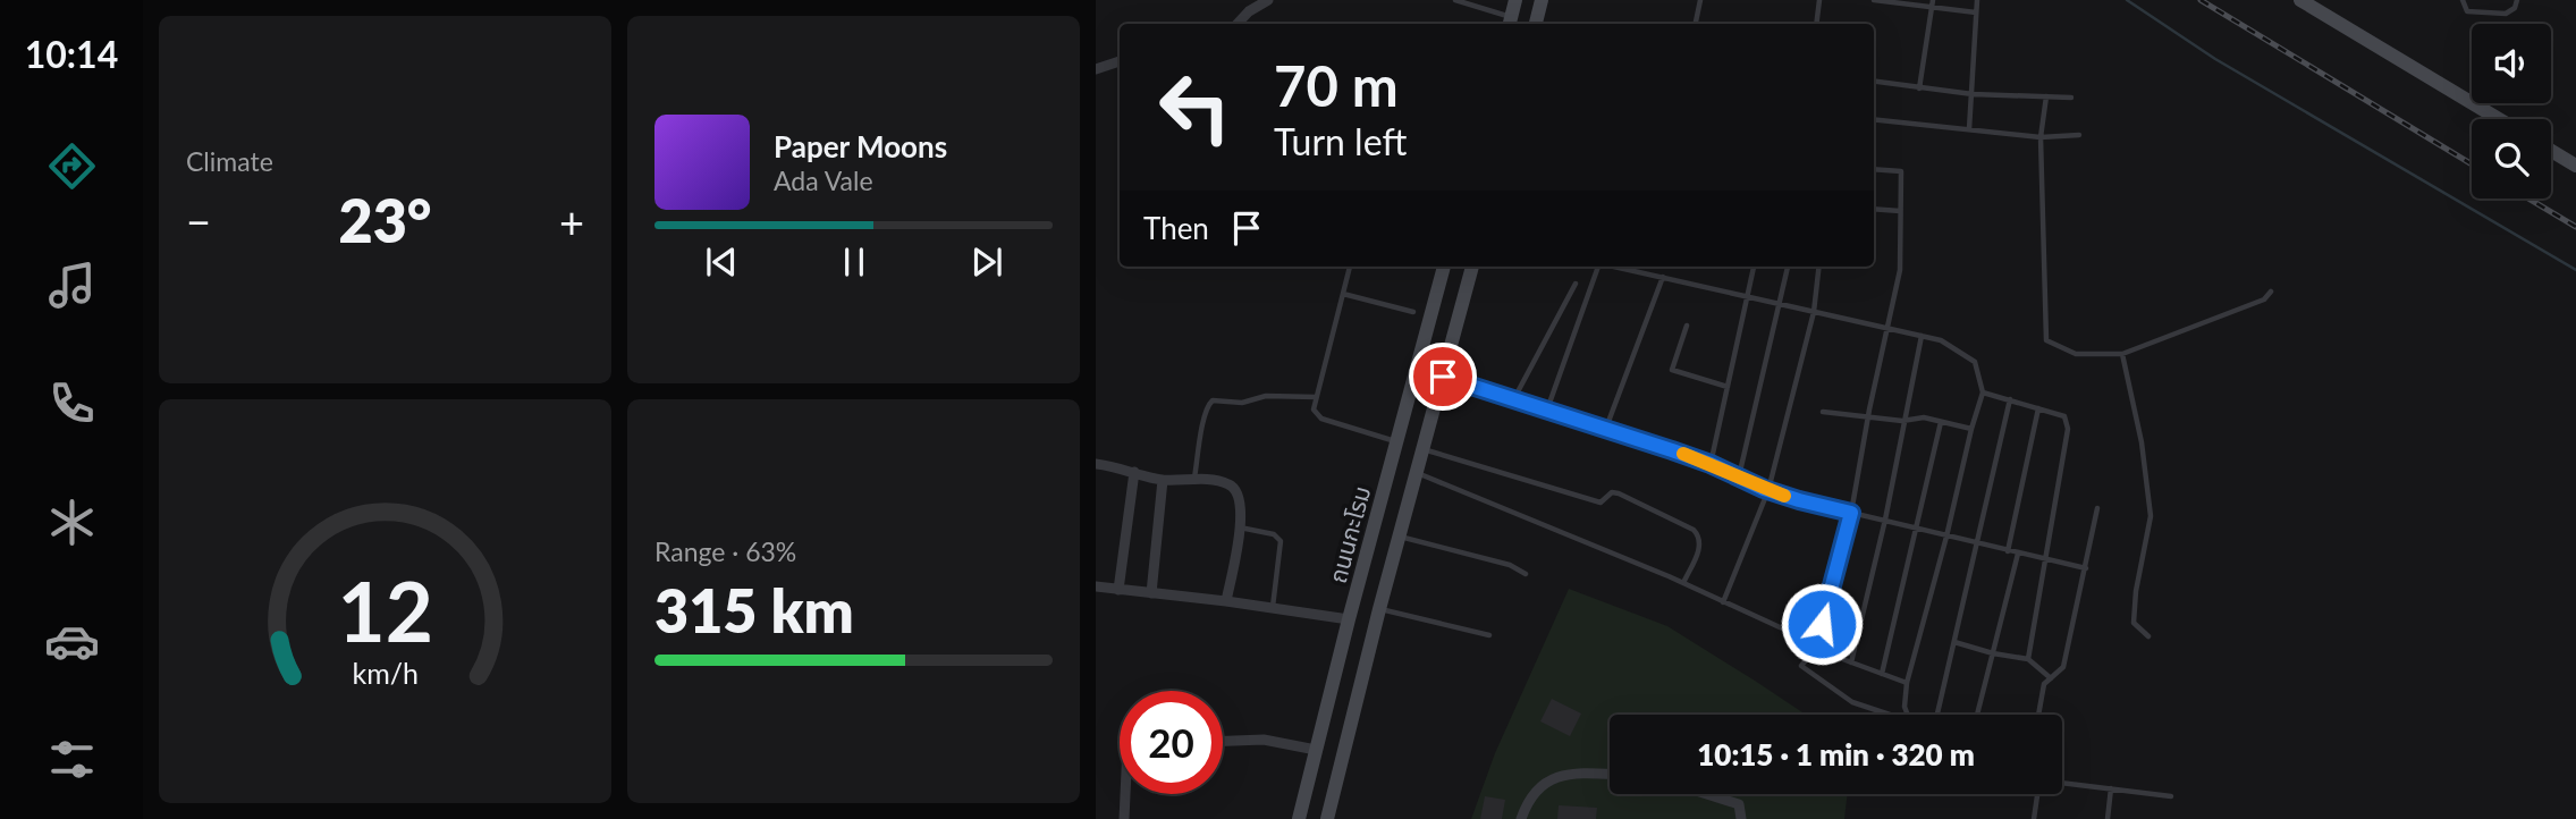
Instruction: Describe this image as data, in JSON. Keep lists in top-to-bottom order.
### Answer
{
  "streets": {
    "main road": ["ถนนกะโรม"]
  },
  "page": {
    "tabs": "10:14",
    "tile": [
      "Climate",
      ["Range · 63%", "315 km"]
    ],
    "turn": ["70 m", "Turn left"],
    "song": ["Paper Moons", "Ada Vale"],
    "heat": ["−", "23°", "+"],
    "then": "Then",
    "limit": "20",
    "trip": "10:15 · 1 min · 320 m",
    "gauge": ["12", "km/h"]
  }
}
